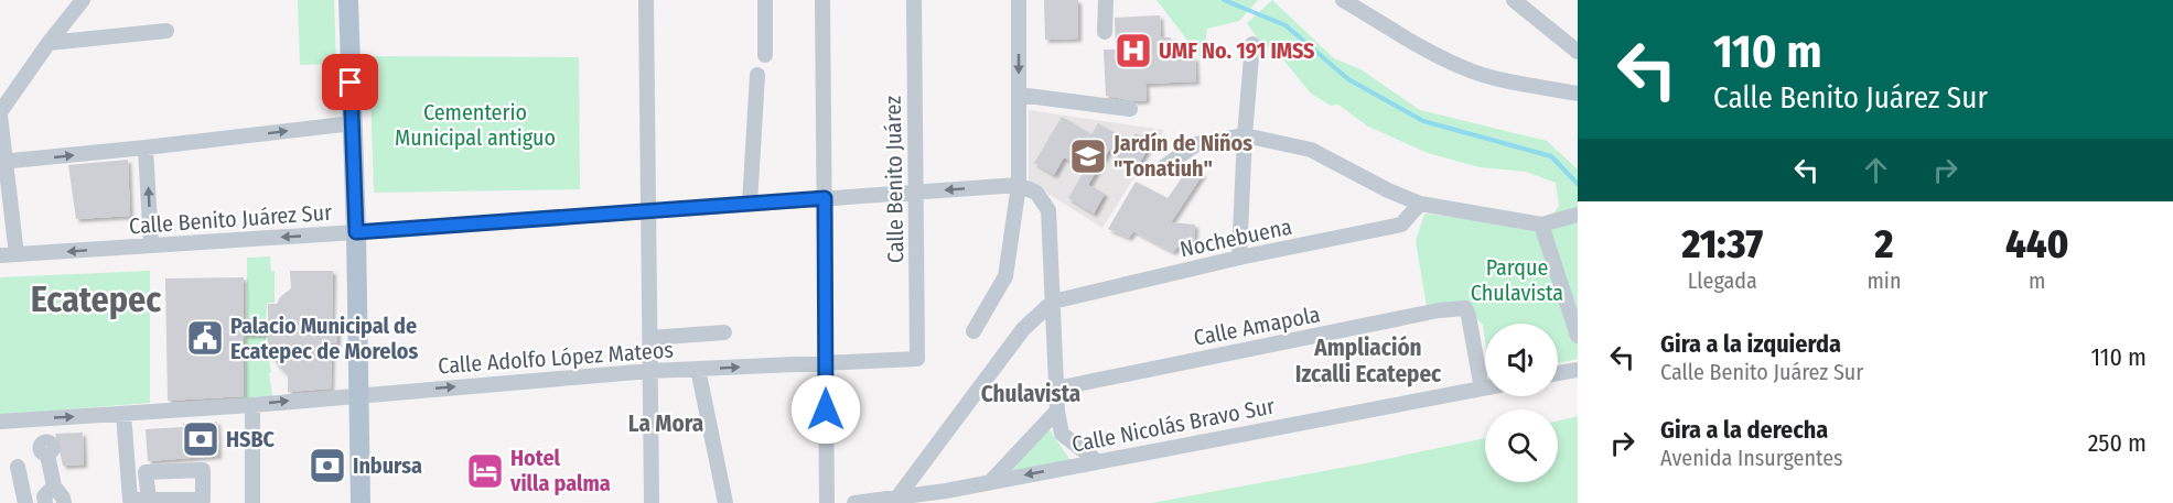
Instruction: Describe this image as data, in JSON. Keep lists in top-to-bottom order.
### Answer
{
  "streets": {
    "street": [
      "Calle Benito Juárez",
      "Calle Benito Juárez Sur",
      "Nochebuena",
      "Calle Amapola",
      "Calle Adolfo López Mateos",
      "Calle Nicolás Bravo Sur"
    ]
  },
  "crossings": [
    ["Calle Benito Juárez", "Calle Benito Juárez Sur"],
    ["Calle Benito Juárez", "Calle Adolfo López Mateos"],
    ["Calle Amapola", "Calle Nicolás Bravo Sur"]
  ],
  "one_way": ["Calle Adolfo López Mateos"],
  "districts": [
    "Ecatepec",
    "Ampliación Izcalli Ecatepec",
    "Chulavista",
    "La Mora"
  ],
  "parks": ["Cementerio Municipal antiguo", "Parque Chulavista"],
  "places": {
    "hospital": ["UMF No. 191 IMSS"],
    "school or university": ["Jardín de Niños \"Tonatiuh\""],
    "public building": ["Palacio Municipal de Ecatepec de Morelos"],
    "bank": ["HSBC", "Inbursa"],
    "hotel": ["Hotel villa palma"]
  },
  "page": {
    "turn": ["110 m", "Calle Benito Juárez Sur"],
    "eta": [
      "21:37",
      "Llegada",
      "2",
      "min",
      "440",
      "m"
    ],
    "list": [
      {
        "name": "Gira a la izquierda",
        "note": "Calle Benito Juárez Sur",
        "value": "110 m"
      },
      {
        "name": "Gira a la derecha",
        "note": "Avenida Insurgentes",
        "value": "250 m"
      }
    ]
  }
}
